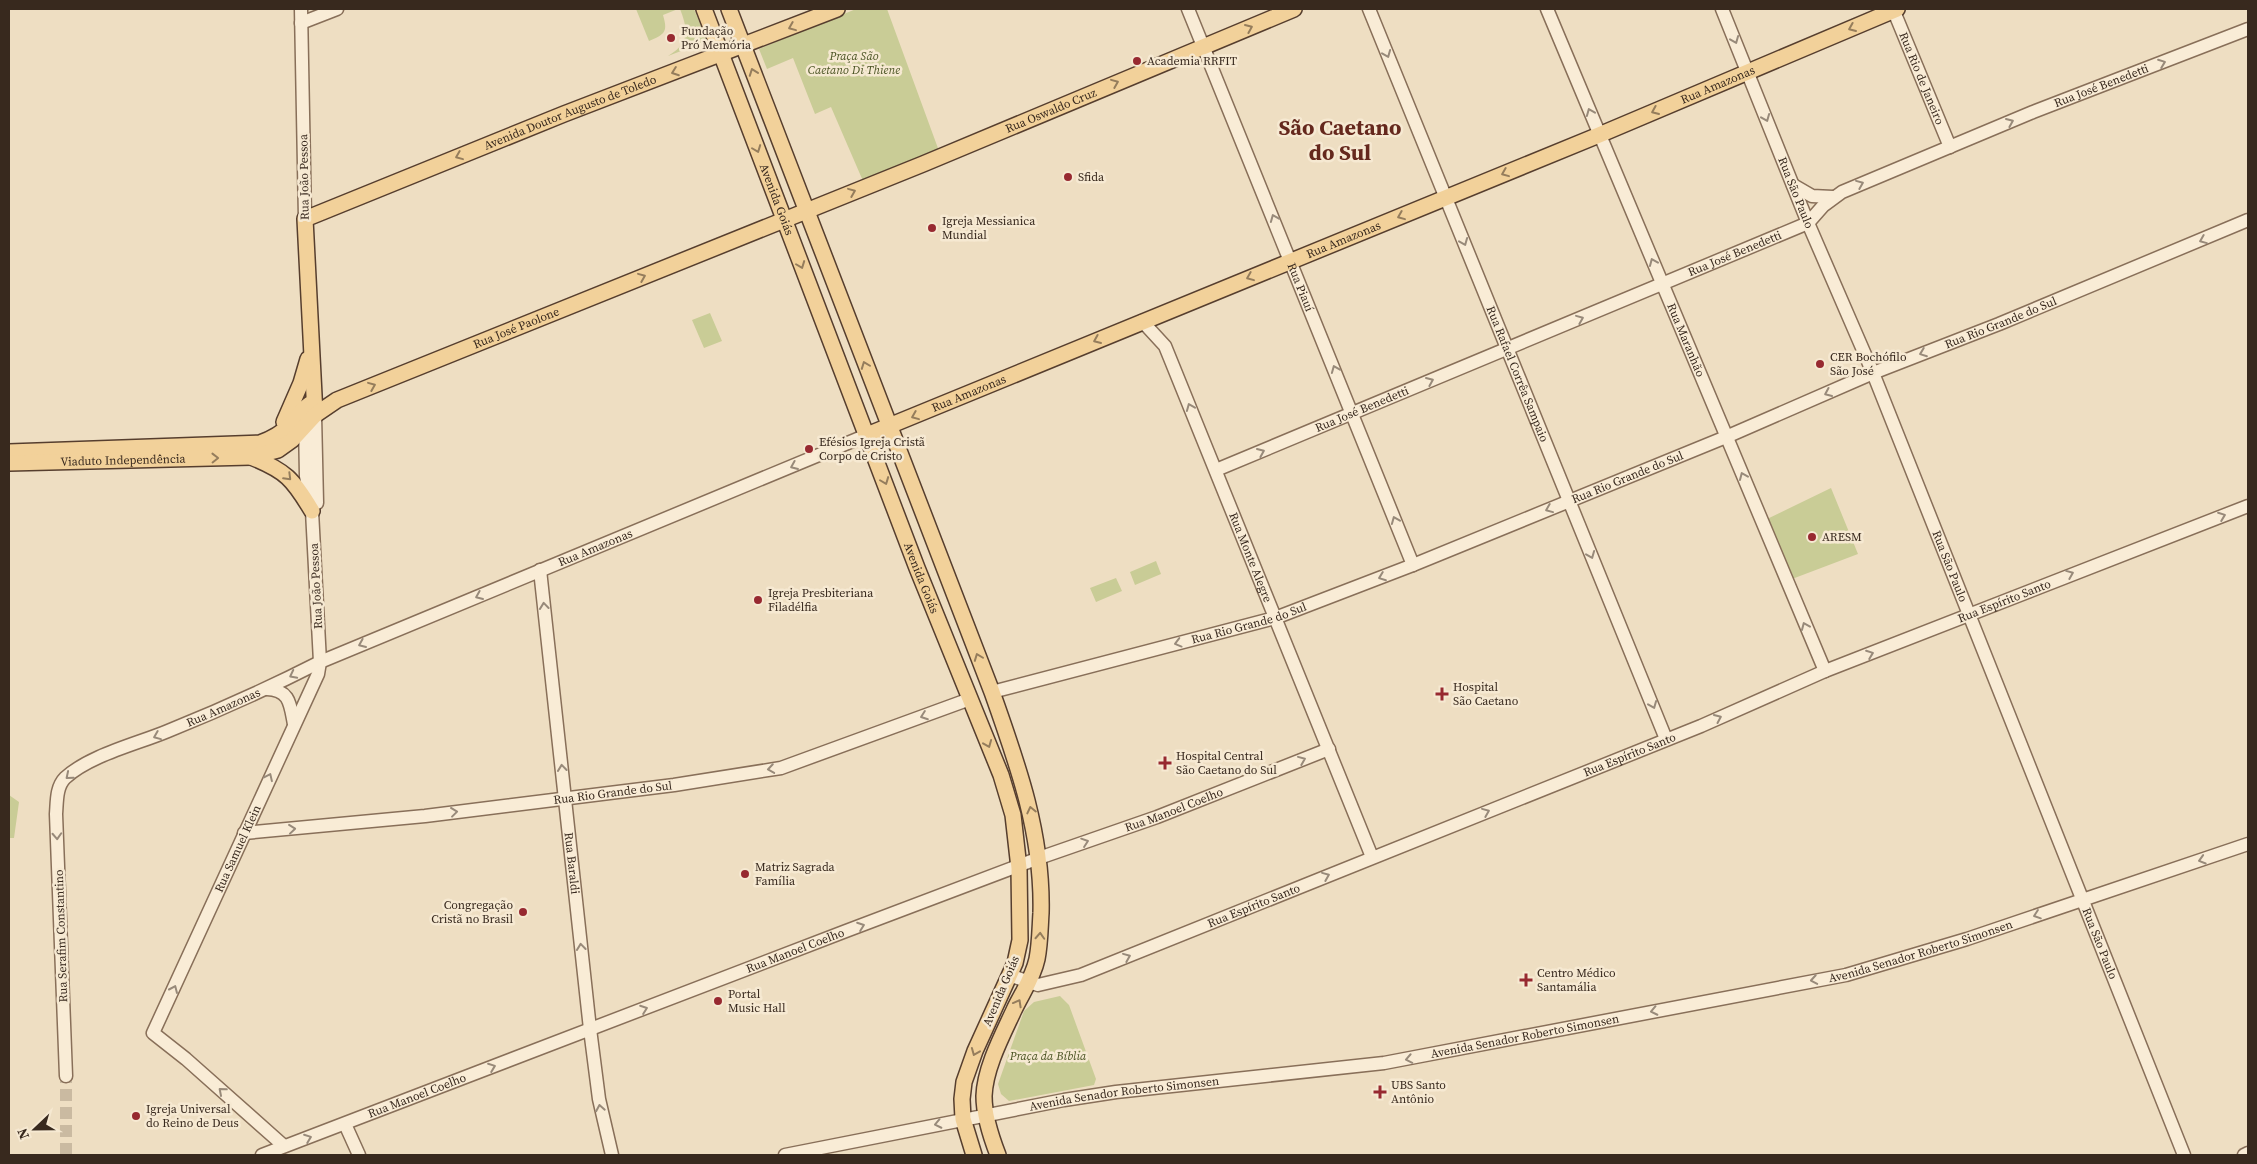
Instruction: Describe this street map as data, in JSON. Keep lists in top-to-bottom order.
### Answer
{
  "streets": {
    "main road": [
      "Rua Amazonas",
      "Rua Oswaldo Cruz",
      "Avenida Doutor Augusto de Toledo",
      "Rua João Pessoa",
      "Avenida Goiás",
      "Rua José Paolone",
      "Viaduto Independência"
    ],
    "street": [
      "Rua Rio de Janeiro",
      "Rua José Benedetti",
      "Rua São Paulo",
      "Rua Piauí",
      "Rua Rio Grande do Sul",
      "Rua Maranhão",
      "Rua Rafael Corrêa Sampaio",
      "Rua Monte Alegre",
      "Rua Espírito Santo",
      "Rua Manoel Coelho",
      "Rua Samuel Klein",
      "Rua Baraldi",
      "Rua Serafim Constantino",
      "Avenida Senador Roberto Simonsen"
    ]
  },
  "crossings": [
    ["Rua Rio de Janeiro", "Rua Amazonas"],
    ["Rua Rio de Janeiro", "Rua José Benedetti"],
    ["Rua Amazonas", "Rua João Pessoa"],
    ["Rua Amazonas", "Rua São Paulo"],
    ["Rua Amazonas", "Avenida Goiás"],
    ["Rua Amazonas", "Rua Piauí"],
    ["Rua Amazonas", "Rua Maranhão"],
    ["Rua Amazonas", "Rua Rafael Corrêa Sampaio"],
    ["Rua Amazonas", "Rua Monte Alegre"],
    ["Rua Amazonas", "Rua Samuel Klein"],
    ["Rua Amazonas", "Rua Baraldi"],
    ["Rua Amazonas", "Rua Serafim Constantino"],
    ["Rua José Benedetti", "Rua São Paulo"],
    ["Rua José Benedetti", "Rua Piauí"],
    ["Rua José Benedetti", "Rua Maranhão"],
    ["Rua José Benedetti", "Rua Rafael Corrêa Sampaio"],
    ["Rua José Benedetti", "Rua Monte Alegre"],
    ["Rua Oswaldo Cruz", "Avenida Goiás"],
    ["Rua Oswaldo Cruz", "Rua Piauí"],
    ["Rua Oswaldo Cruz", "Rua José Paolone"],
    ["Avenida Doutor Augusto de Toledo", "Rua João Pessoa"],
    ["Avenida Doutor Augusto de Toledo", "Avenida Goiás"],
    ["Rua João Pessoa", "Rua José Paolone"],
    ["Rua João Pessoa", "Rua Samuel Klein"],
    ["Rua São Paulo", "Rua Rio Grande do Sul"],
    ["Rua São Paulo", "Rua Espírito Santo"],
    ["Rua São Paulo", "Avenida Senador Roberto Simonsen"],
    ["Avenida Goiás", "Rua Rio Grande do Sul"],
    ["Avenida Goiás", "Rua José Paolone"],
    ["Avenida Goiás", "Rua Espírito Santo"],
    ["Avenida Goiás", "Rua Manoel Coelho"],
    ["Avenida Goiás", "Avenida Senador Roberto Simonsen"],
    ["Rua Piauí", "Rua Rio Grande do Sul"],
    ["Rua Rio Grande do Sul", "Rua Maranhão"],
    ["Rua Rio Grande do Sul", "Rua Rafael Corrêa Sampaio"],
    ["Rua Rio Grande do Sul", "Rua Monte Alegre"],
    ["Rua Rio Grande do Sul", "Rua Samuel Klein"],
    ["Rua Rio Grande do Sul", "Rua Baraldi"],
    ["Rua José Paolone", "Viaduto Independência"],
    ["Rua Maranhão", "Rua Espírito Santo"],
    ["Rua Rafael Corrêa Sampaio", "Rua Espírito Santo"],
    ["Rua Monte Alegre", "Rua Espírito Santo"],
    ["Rua Monte Alegre", "Rua Manoel Coelho"],
    ["Rua Manoel Coelho", "Rua Samuel Klein"],
    ["Rua Manoel Coelho", "Rua Baraldi"]
  ],
  "one_way": [
    "Rua Amazonas",
    "Rua José Benedetti",
    "Rua Oswaldo Cruz",
    "Avenida Doutor Augusto de Toledo",
    "Rua Piauí",
    "Rua José Paolone",
    "Rua Maranhão",
    "Rua Rafael Corrêa Sampaio",
    "Rua Espírito Santo",
    "Rua Manoel Coelho",
    "Rua Samuel Klein",
    "Rua Baraldi",
    "Rua Serafim Constantino",
    "Avenida Senador Roberto Simonsen"
  ],
  "districts": ["São Caetano do Sul"],
  "parks": ["Praça São Caetano Di Thiene", "Praça da Bíblia"],
  "places": {
    "other": [
      "Fundação Pró Memória",
      "Academia RRFIT",
      "Sfida",
      "Igreja Messianica Mundial",
      "CER Bochófilo São José",
      "Efésios Igreja Cristã Corpo de Cristo",
      "ARESM",
      "Igreja Presbiteriana Filadélfia",
      "Matriz Sagrada Família",
      "Congregação Cristã no Brasil",
      "Portal Music Hall",
      "Igreja Universal do Reino de Deus"
    ],
    "health": [
      "Hospital São Caetano",
      "Hospital Central São Caetano do Sul",
      "Centro Médico Santamália",
      "UBS Santo Antônio"
    ]
  },
  "north": "left"
}
